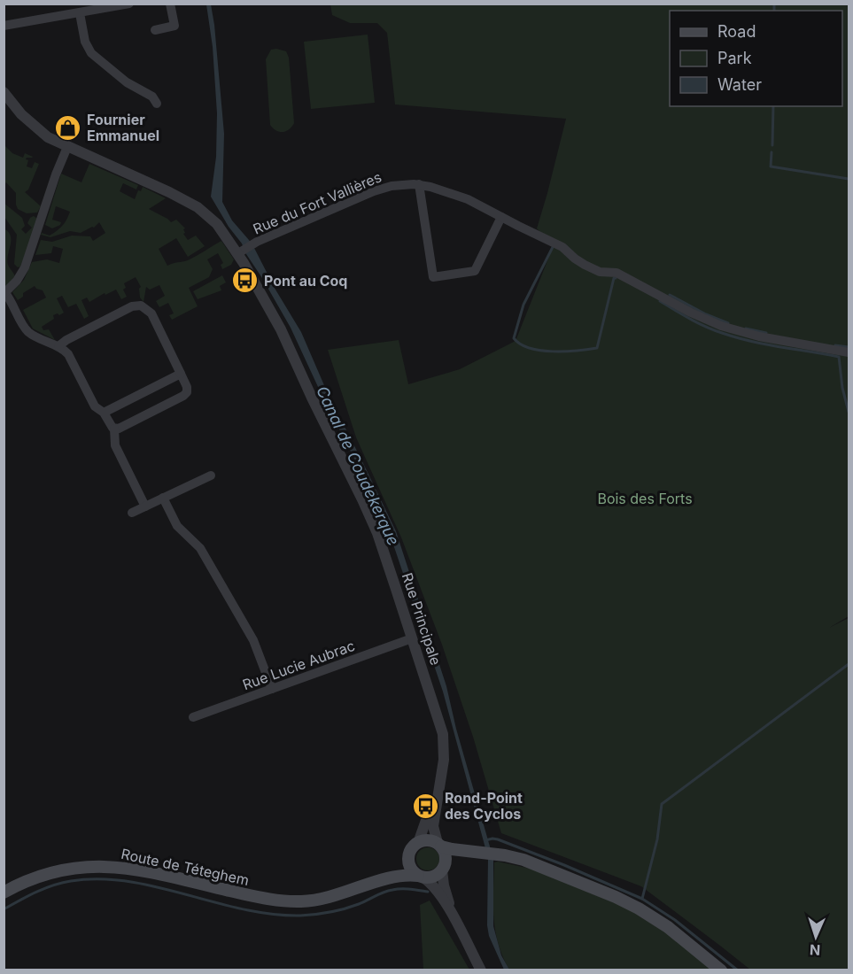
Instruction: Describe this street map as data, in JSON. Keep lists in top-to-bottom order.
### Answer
{
  "streets": {
    "main road": ["Route de Téteghem"],
    "street": ["Rue du Fort Vallières", "Rue Principale", "Rue Lucie Aubrac"]
  },
  "crossings": [
    ["Rue du Fort Vallières", "Rue Principale"],
    ["Rue Principale", "Rue Lucie Aubrac"],
    ["Rue Principale", "Route de Téteghem"]
  ],
  "water": ["Canal de Coudekerque"],
  "parks": ["Bois des Forts"],
  "places": {
    "shop": ["Fournier Emmanuel"],
    "bus stop": ["Pont au Coq", "Rond-Point des Cyclos"]
  },
  "legend": ["Road", "Park", "Water"],
  "north": "bottom"
}
